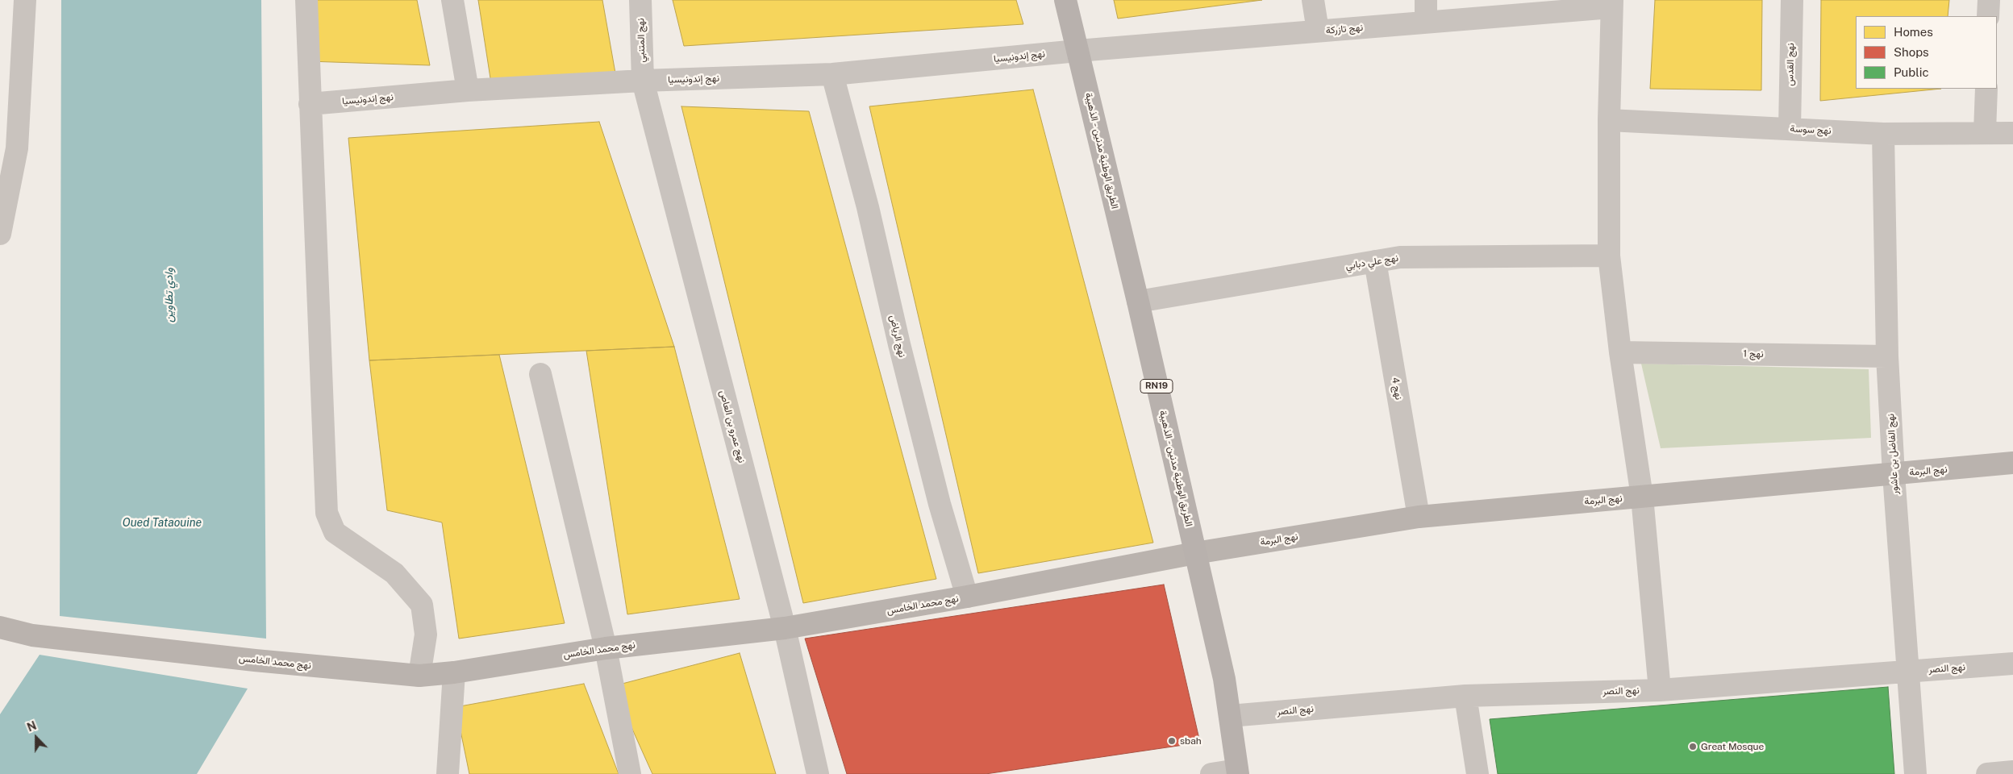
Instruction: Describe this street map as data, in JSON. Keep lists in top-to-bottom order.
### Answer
{
  "streets": {
    "main road": ["الطريق الوطنية مدنين - الذهيبة", "RN19"],
    "street": [
      "نهج تازركة",
      "نهج المتنبي",
      "نهج إندونيسيا",
      "نهج القدس",
      "نهج سوسة",
      "نهج علي دبابي",
      "نهج الرياض",
      "نهج 1",
      "نهج 4",
      "نهج عمرو بن العاص",
      "نهج الفاضل بن عاشور",
      "نهج البرمة",
      "نهج محمد الخامس",
      "نهج النصر"
    ]
  },
  "crossings": [
    ["نهج تازركة", "نهج إندونيسيا"],
    ["نهج تازركة", "الطريق الوطنية مدنين - الذهيبة"],
    ["نهج المتنبي", "نهج إندونيسيا"],
    ["نهج المتنبي", "نهج عمرو بن العاص"],
    ["نهج إندونيسيا", "الطريق الوطنية مدنين - الذهيبة"],
    ["نهج إندونيسيا", "نهج الرياض"],
    ["نهج إندونيسيا", "نهج عمرو بن العاص"],
    ["نهج القدس", "نهج سوسة"],
    ["نهج سوسة", "نهج الفاضل بن عاشور"],
    ["الطريق الوطنية مدنين - الذهيبة", "نهج علي دبابي"],
    ["الطريق الوطنية مدنين - الذهيبة", "نهج البرمة"],
    ["الطريق الوطنية مدنين - الذهيبة", "نهج محمد الخامس"],
    ["الطريق الوطنية مدنين - الذهيبة", "نهج النصر"],
    ["نهج علي دبابي", "نهج 4"],
    ["نهج الرياض", "نهج محمد الخامس"],
    ["نهج 1", "نهج الفاضل بن عاشور"],
    ["نهج 4", "نهج البرمة"],
    ["نهج عمرو بن العاص", "نهج محمد الخامس"],
    ["نهج الفاضل بن عاشور", "نهج البرمة"],
    ["نهج الفاضل بن عاشور", "نهج النصر"],
    ["نهج البرمة", "نهج محمد الخامس"]
  ],
  "water": ["وادي تطاوين", "Oued Tataouine"],
  "places": ["sbah", "Great Mosque"],
  "legend": ["Homes", "Shops", "Public"],
  "north": "top"
}
